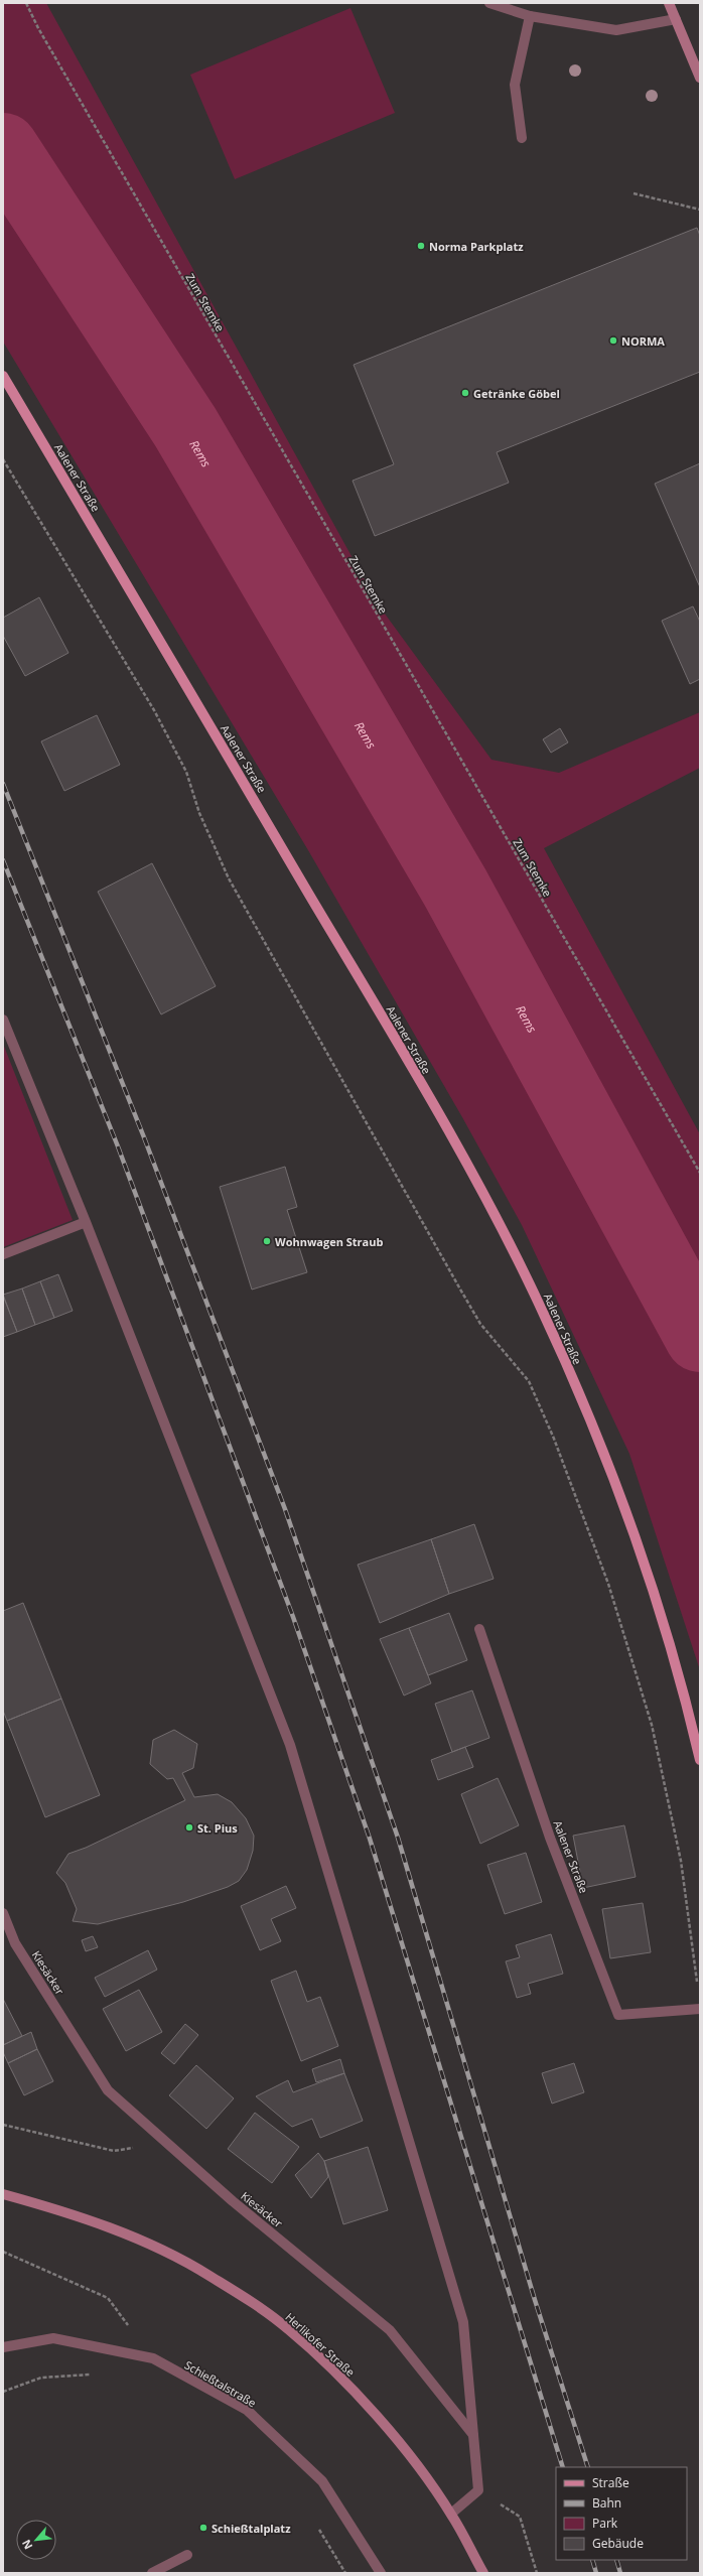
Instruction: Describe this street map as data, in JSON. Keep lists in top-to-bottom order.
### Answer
{
  "streets": {
    "main road": ["Aalener Straße", "Herlikofer Straße"],
    "street": ["Kiesäcker", "Schießtalstraße"],
    "path": ["Zum Stemke"]
  },
  "water": ["Rems"],
  "places": [
    "Norma Parkplatz",
    "NORMA",
    "Getränke Göbel",
    "Wohnwagen Straub",
    "St. Pius",
    "Schießtalplatz"
  ],
  "legend": [
    "Straße",
    "Bahn",
    "Park",
    "Gebäude"
  ],
  "north": "bottom left"
}
